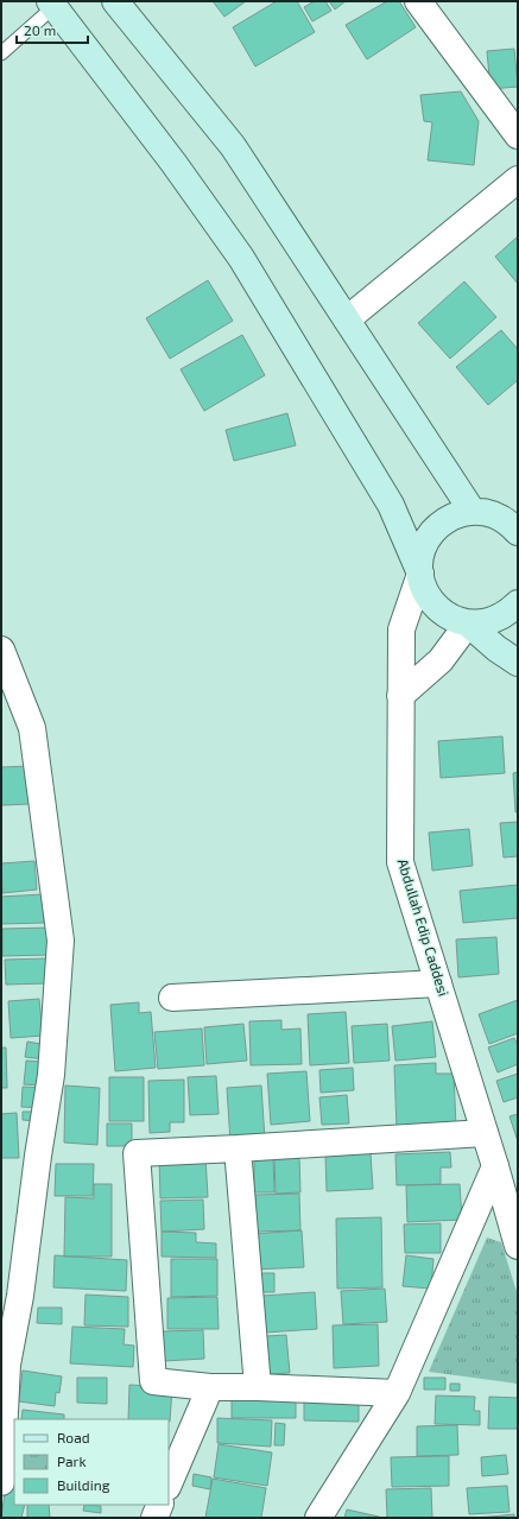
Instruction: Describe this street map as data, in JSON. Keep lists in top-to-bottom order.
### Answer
{
  "streets": {
    "street": ["Abdullah Edip Caddesi"]
  },
  "legend": ["Road", "Park", "Building"],
  "scale_bar": "20 m"
}
